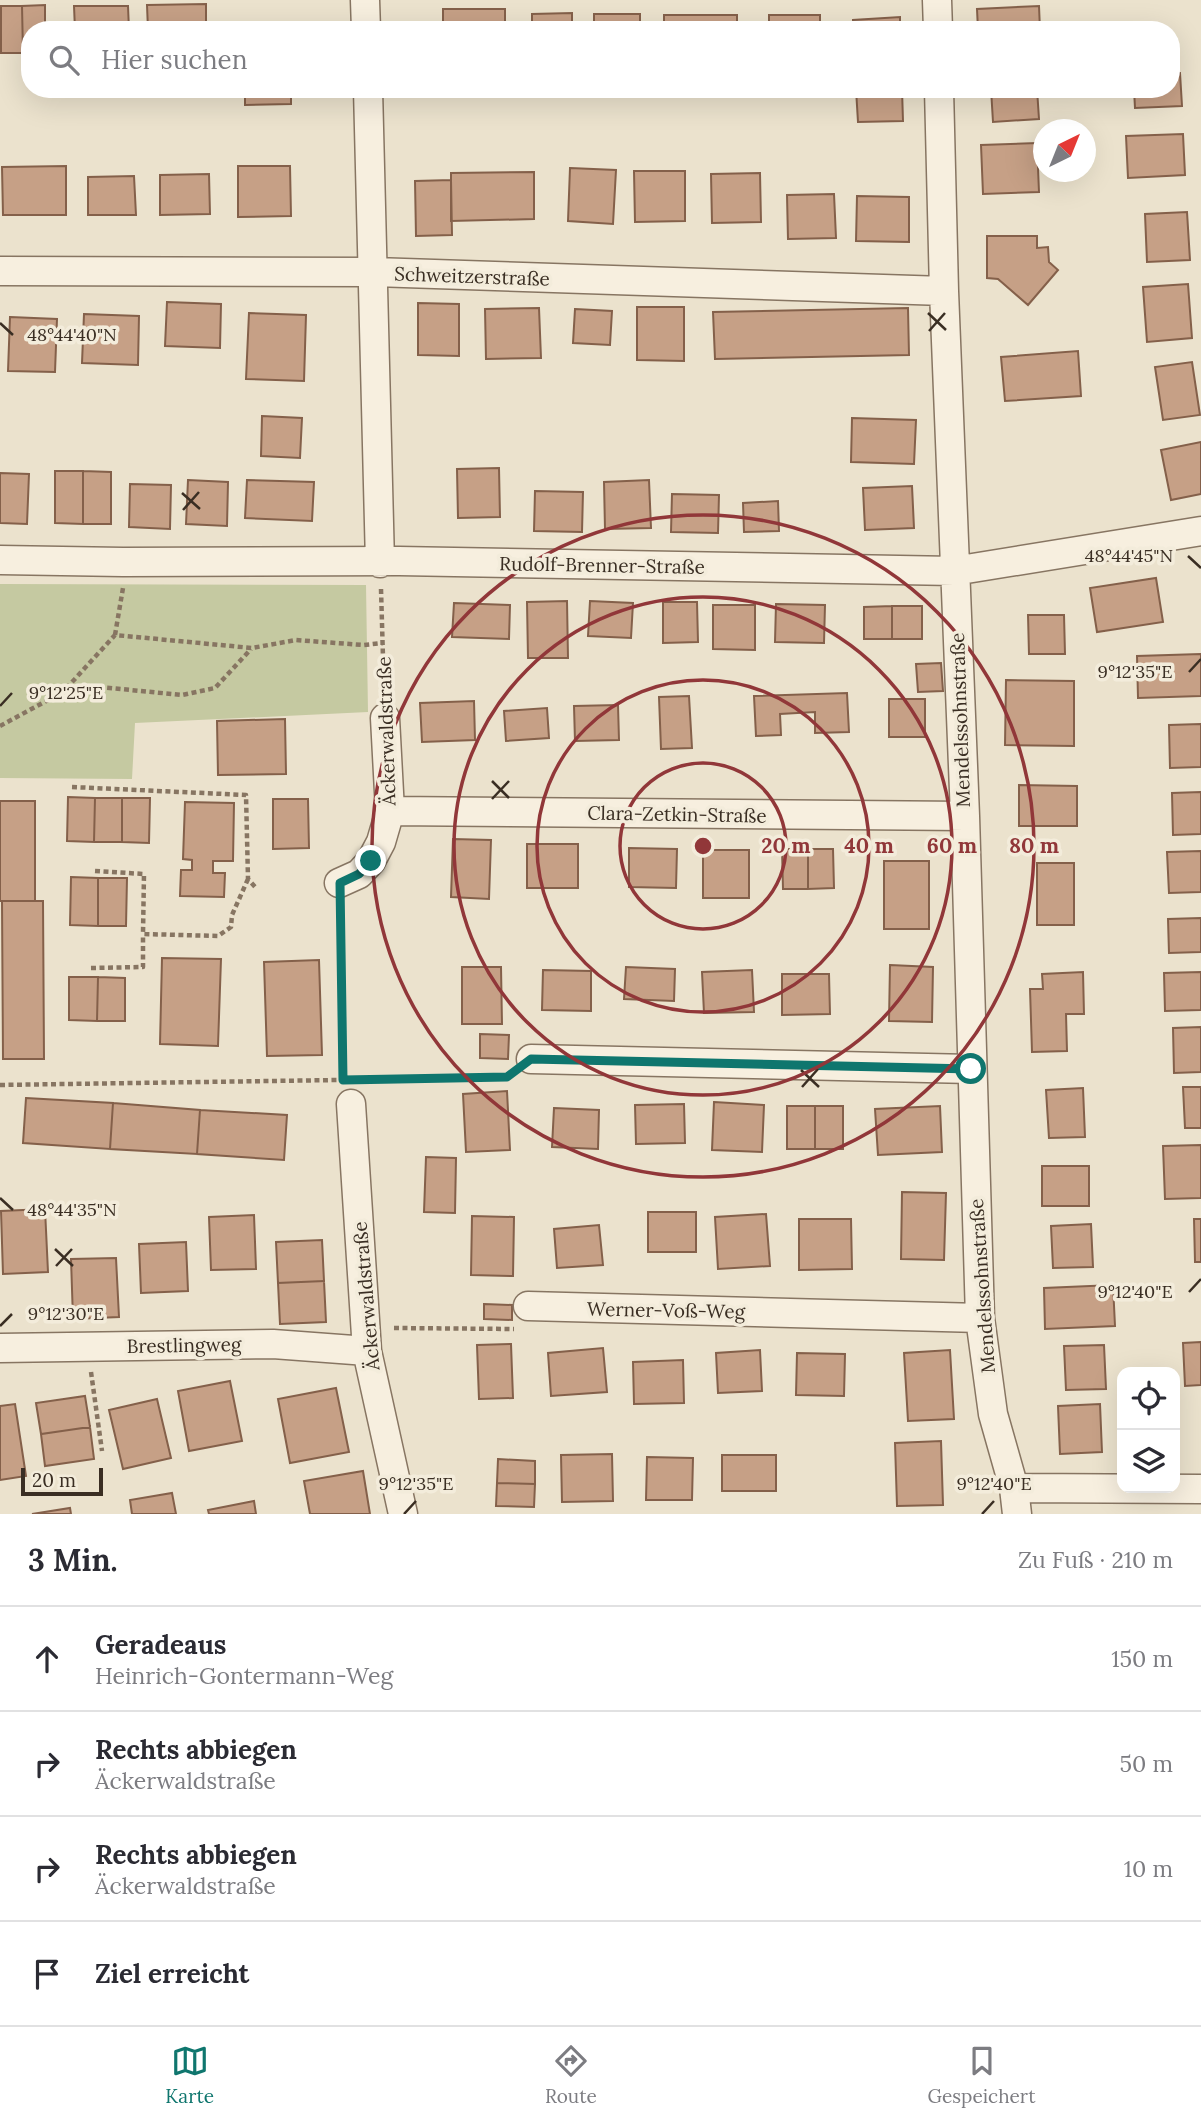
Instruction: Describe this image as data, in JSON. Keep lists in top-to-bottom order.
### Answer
{
  "streets": {
    "street": [
      "Schweitzerstraße",
      "Rudolf-Brenner-Straße",
      "Mendelssohnstraße",
      "Äckerwaldstraße",
      "Clara-Zetkin-Straße",
      "Werner-Voß-Weg",
      "Brestlingweg"
    ]
  },
  "crossings": [
    ["Schweitzerstraße", "Mendelssohnstraße"],
    ["Rudolf-Brenner-Straße", "Mendelssohnstraße"],
    ["Rudolf-Brenner-Straße", "Äckerwaldstraße"],
    ["Mendelssohnstraße", "Clara-Zetkin-Straße"],
    ["Mendelssohnstraße", "Werner-Voß-Weg"],
    ["Äckerwaldstraße", "Clara-Zetkin-Straße"],
    ["Äckerwaldstraße", "Brestlingweg"]
  ],
  "scale_bar": "20 m",
  "north": "top right",
  "page": {
    "search": "Hier suchen",
    "scale": "20 m",
    "heading": ["3 Min.", "Zu Fuß · 210 m"],
    "list": [
      ["Geradeaus", "Heinrich-Gontermann-Weg", "150 m"],
      ["Rechts abbiegen", "Äckerwaldstraße", "50 m"],
      ["Rechts abbiegen", "Äckerwaldstraße", "10 m"],
      "Ziel erreicht"
    ],
    "nav": ["Karte", "Route", "Gespeichert"]
  },
  "coordinates": [
    "48°44'40\"N",
    "48°44'45\"N",
    "9°12'35\"E",
    "9°12'25\"E",
    "48°44'35\"N",
    "9°12'40\"E",
    "9°12'30\"E"
  ],
  "rings": [
    "20 m",
    "40 m",
    "60 m",
    "80 m"
  ]
}
